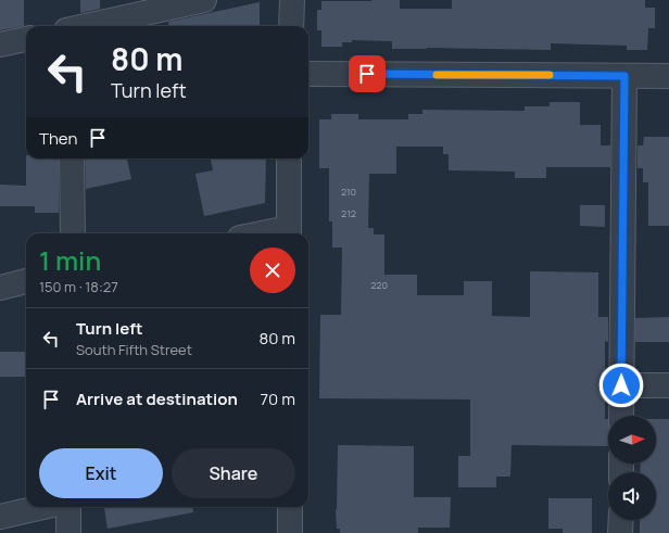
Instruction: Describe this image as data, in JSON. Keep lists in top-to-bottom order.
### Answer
{
  "house_numbers": ["210", "212", "220"],
  "north": "right",
  "page": {
    "turn": ["80 m", "Turn left"],
    "then": "Then",
    "heading": ["1 min", "150 m · 18:27"],
    "list": [
      {
        "name": "Turn left",
        "note": "South Fifth Street",
        "value": "80 m"
      },
      {
        "name": "Arrive at destination",
        "value": "70 m"
      }
    ],
    "buttons": ["Exit", "Share"]
  }
}
